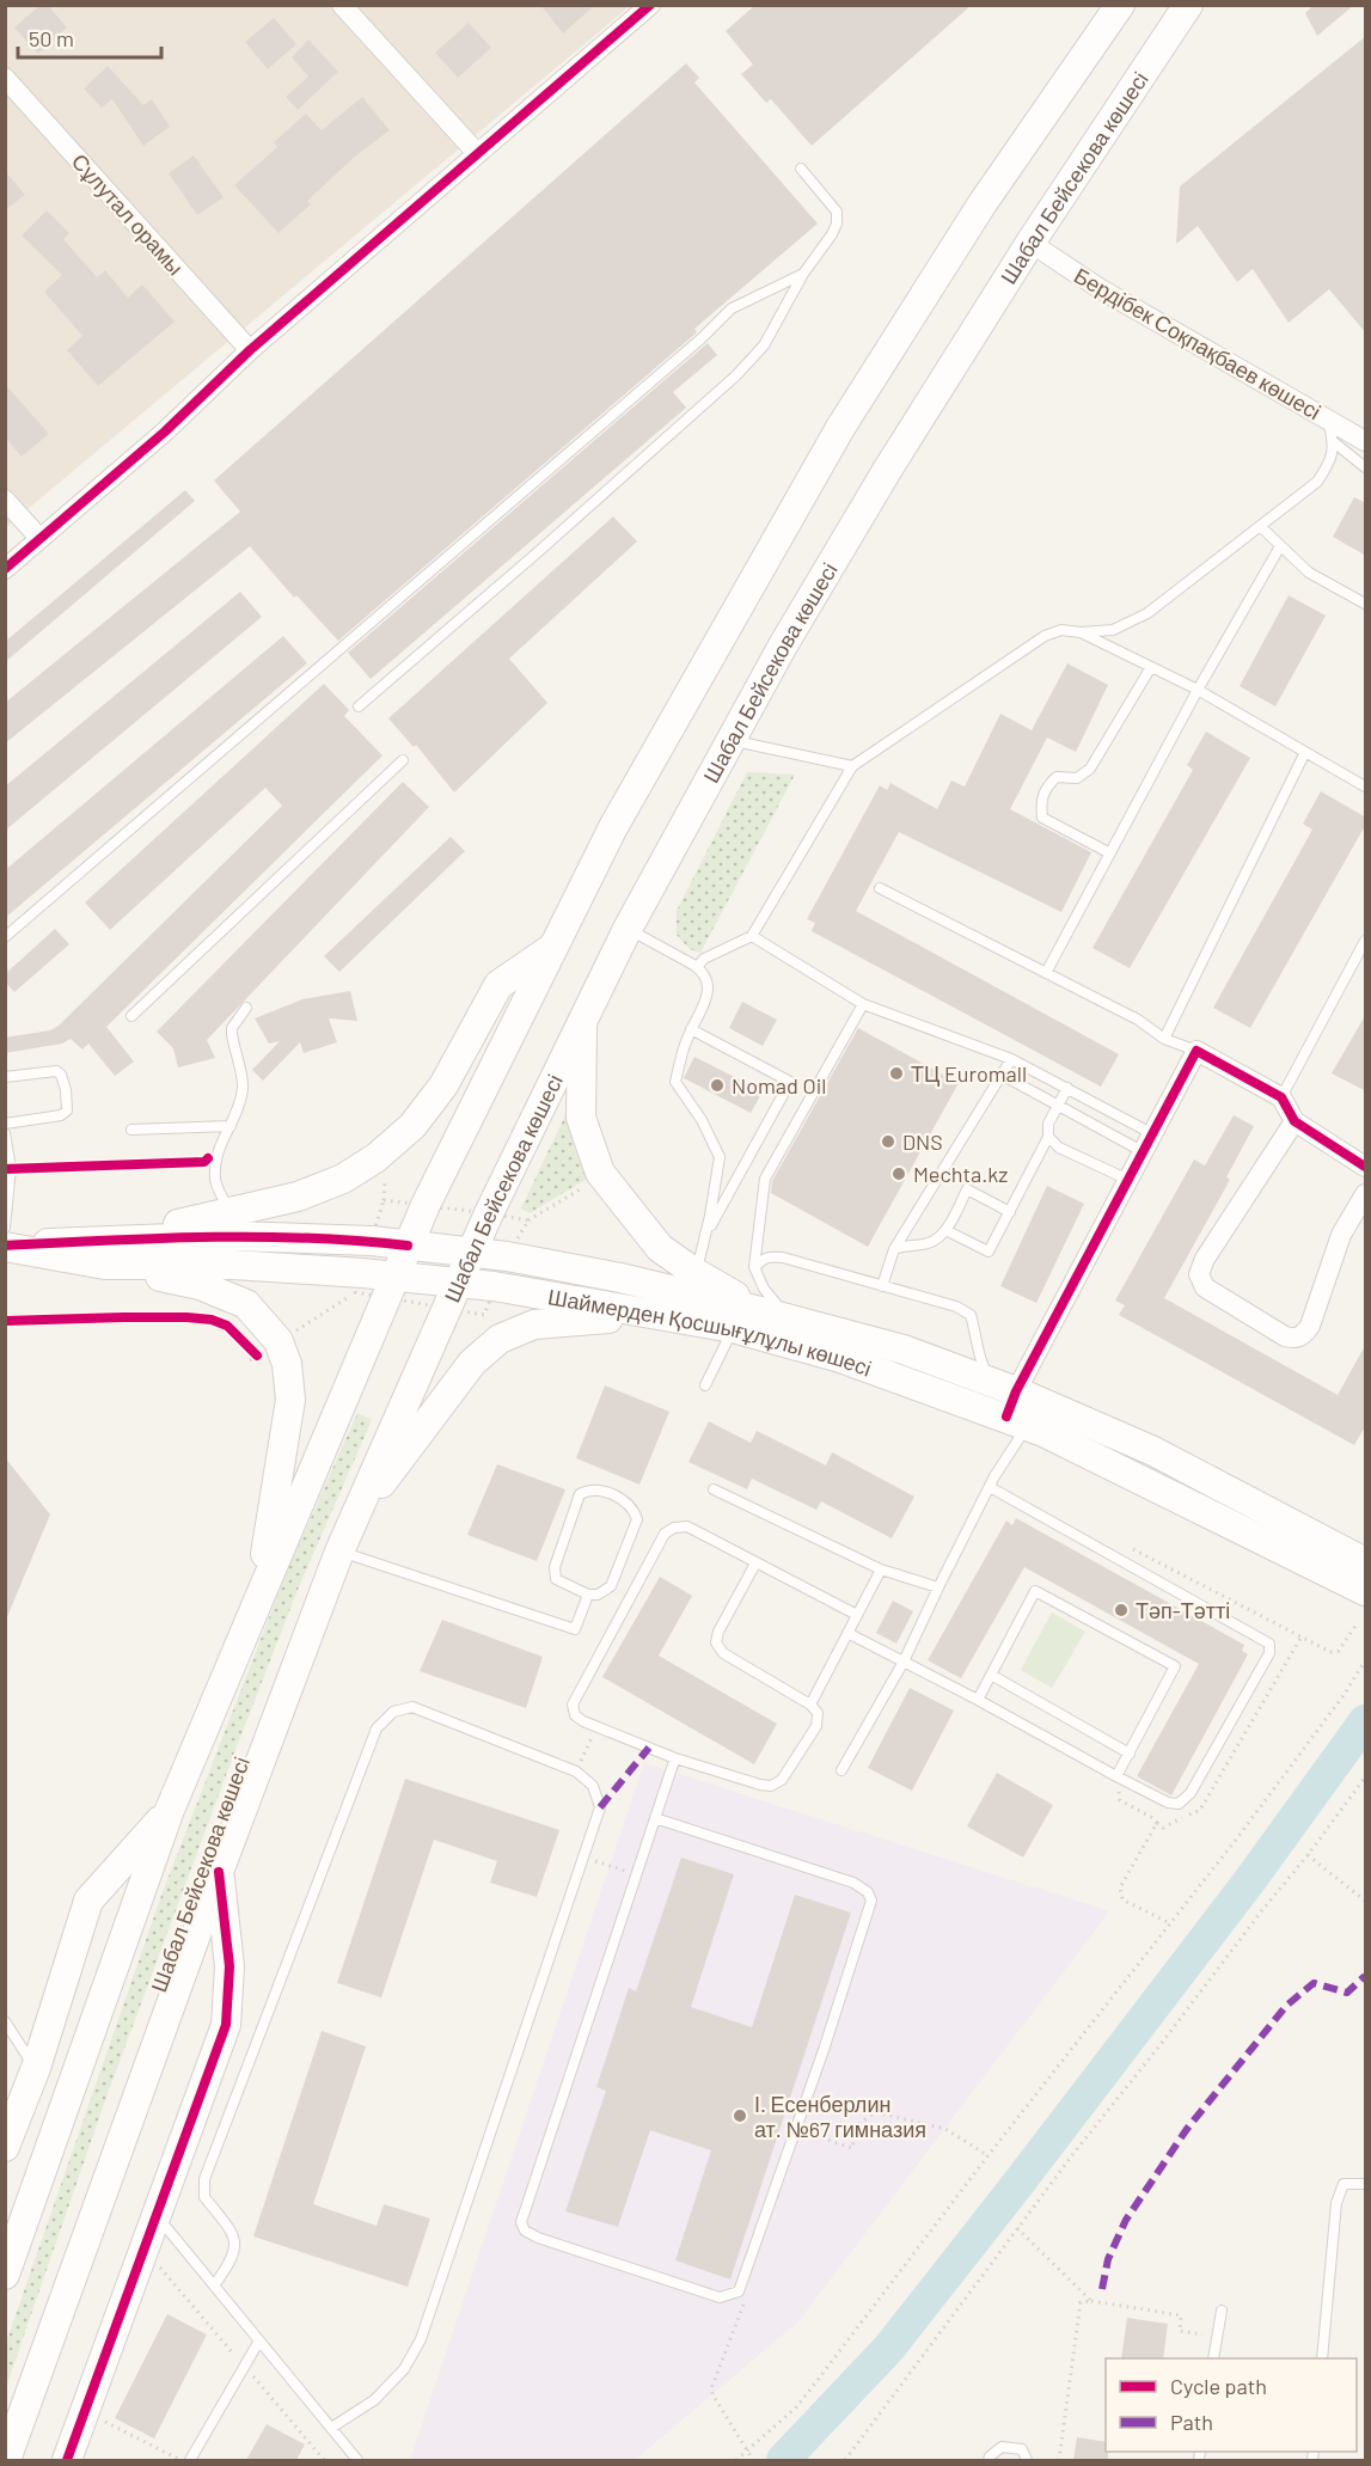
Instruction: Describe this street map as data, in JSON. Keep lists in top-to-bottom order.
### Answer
{
  "streets": {
    "main road": ["Шабал Бейсекова көшесі", "Шаймерден Қосшығұлұлы көшесі"],
    "street": ["Сұлутал орамы", "Бердібек Соқпақбаев көшесі"]
  },
  "crossings": [
    ["Шабал Бейсекова көшесі", "Бердібек Соқпақбаев көшесі"],
    ["Шабал Бейсекова көшесі", "Шаймерден Қосшығұлұлы көшесі"]
  ],
  "places": [
    "ТЦ Euromall",
    "Nomad Oil",
    "DNS",
    "Mechta.kz",
    "Тәп-Тәтті",
    "І. Есенберлин ат. №67 гимназия"
  ],
  "legend": ["Cycle path", "Path"],
  "scale_bar": "50 m"
}
